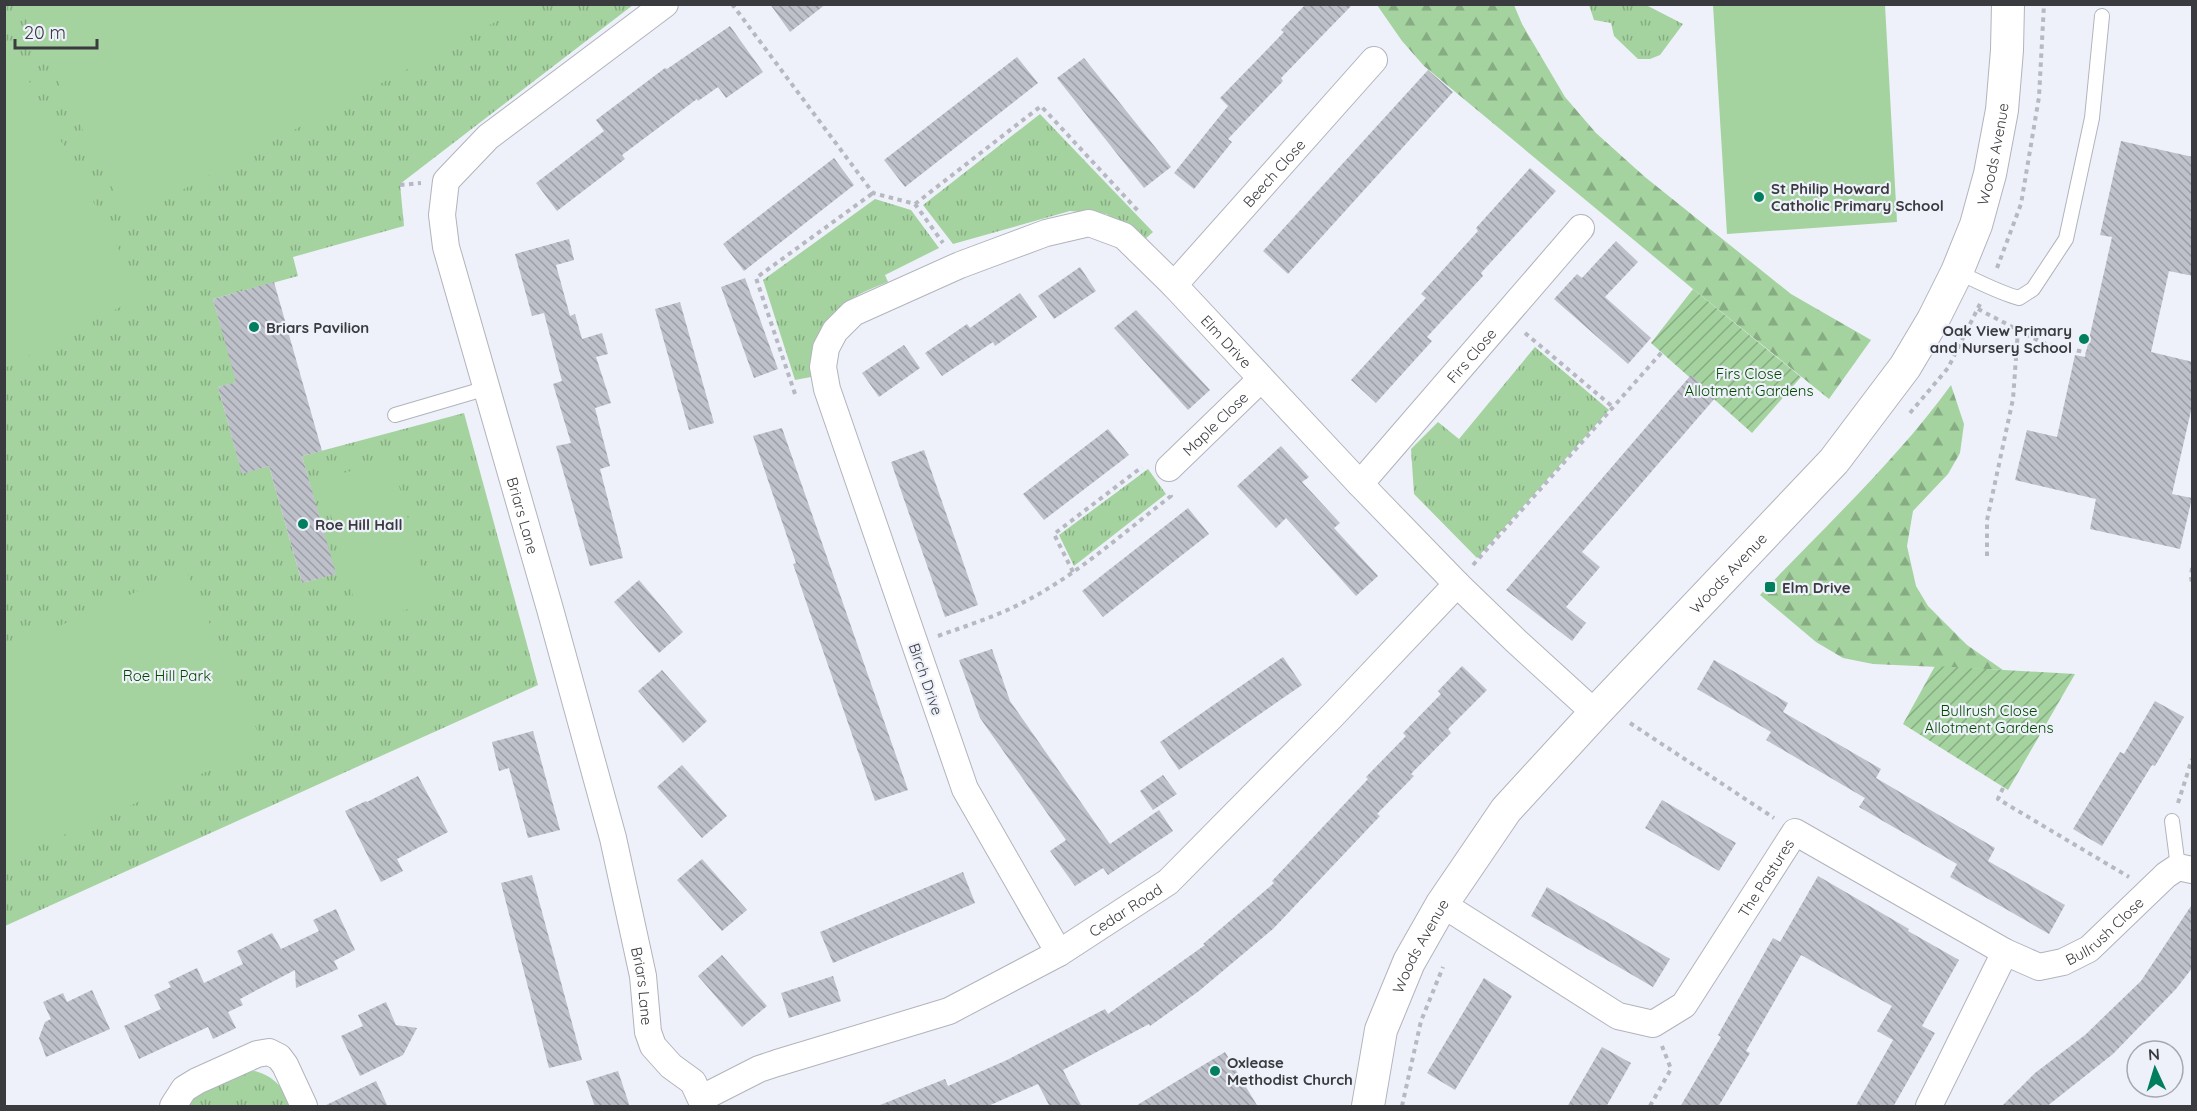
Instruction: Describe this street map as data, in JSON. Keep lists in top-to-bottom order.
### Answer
{
  "streets": {
    "street": [
      "Woods Avenue",
      "Beech Close",
      "Elm Drive",
      "Firs Close",
      "Maple Close",
      "Briars Lane",
      "Birch Drive",
      "The Pastures",
      "Cedar Road",
      "Bullrush Close"
    ]
  },
  "crossings": [
    ["Woods Avenue", "Elm Drive"],
    ["Beech Close", "Elm Drive"],
    ["Elm Drive", "Firs Close"],
    ["Elm Drive", "Maple Close"],
    ["Elm Drive", "Birch Drive"],
    ["Elm Drive", "Cedar Road"],
    ["Briars Lane", "Cedar Road"],
    ["Birch Drive", "Cedar Road"],
    ["The Pastures", "Bullrush Close"]
  ],
  "parks": ["Firs Close Allotment Gardens", "Roe Hill Park", "Bullrush Close Allotment Gardens"],
  "places": {
    "other": [
      "St Philip Howard Catholic Primary School",
      "Briars Pavilion",
      "Oak View Primary and Nursery School",
      "Roe Hill Hall",
      "Oxlease Methodist Church"
    ],
    "transit": ["Elm Drive"]
  },
  "scale_bar": "20 m",
  "north": "top"
}
